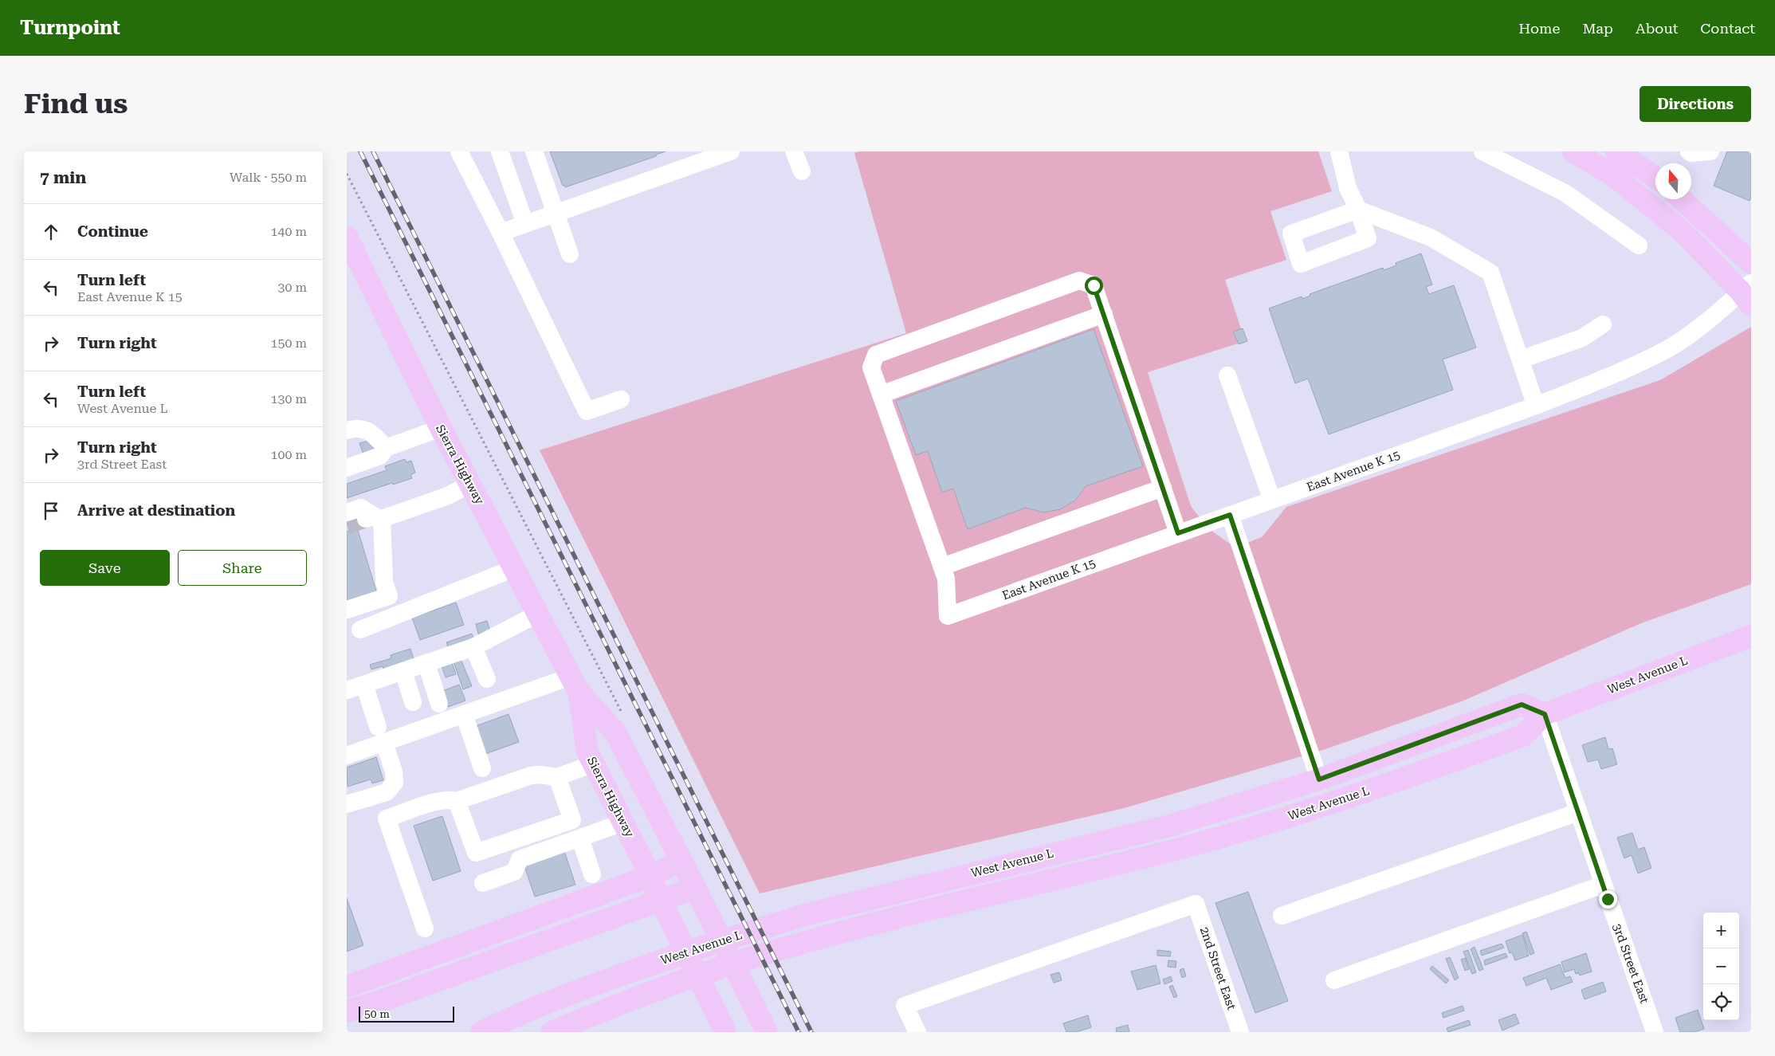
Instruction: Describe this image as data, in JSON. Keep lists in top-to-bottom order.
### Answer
{
  "streets": {
    "main road": ["Sierra Highway", "West Avenue L"],
    "street": ["East Avenue K 15", "3rd Street East", "2nd Street East"]
  },
  "crossings": [
    ["West Avenue L", "3rd Street East"]
  ],
  "scale_bar": "50 m",
  "north": "top",
  "page": {
    "header": "Turnpoint",
    "nav": [
      "Home",
      "Map",
      "About",
      "Contact"
    ],
    "buttons": [
      "Directions",
      ["Save", "Share"]
    ],
    "title": "Find us",
    "heading": ["7 min", "Walk · 550 m"],
    "list": [
      ["Continue", "140 m"],
      ["Turn left", "East Avenue K 15", "30 m"],
      ["Turn right", "150 m"],
      ["Turn left", "West Avenue L", "130 m"],
      ["Turn right", "3rd Street East", "100 m"],
      "Arrive at destination"
    ],
    "map_buttons": ["+", "−"],
    "scale": "50 m"
  }
}
